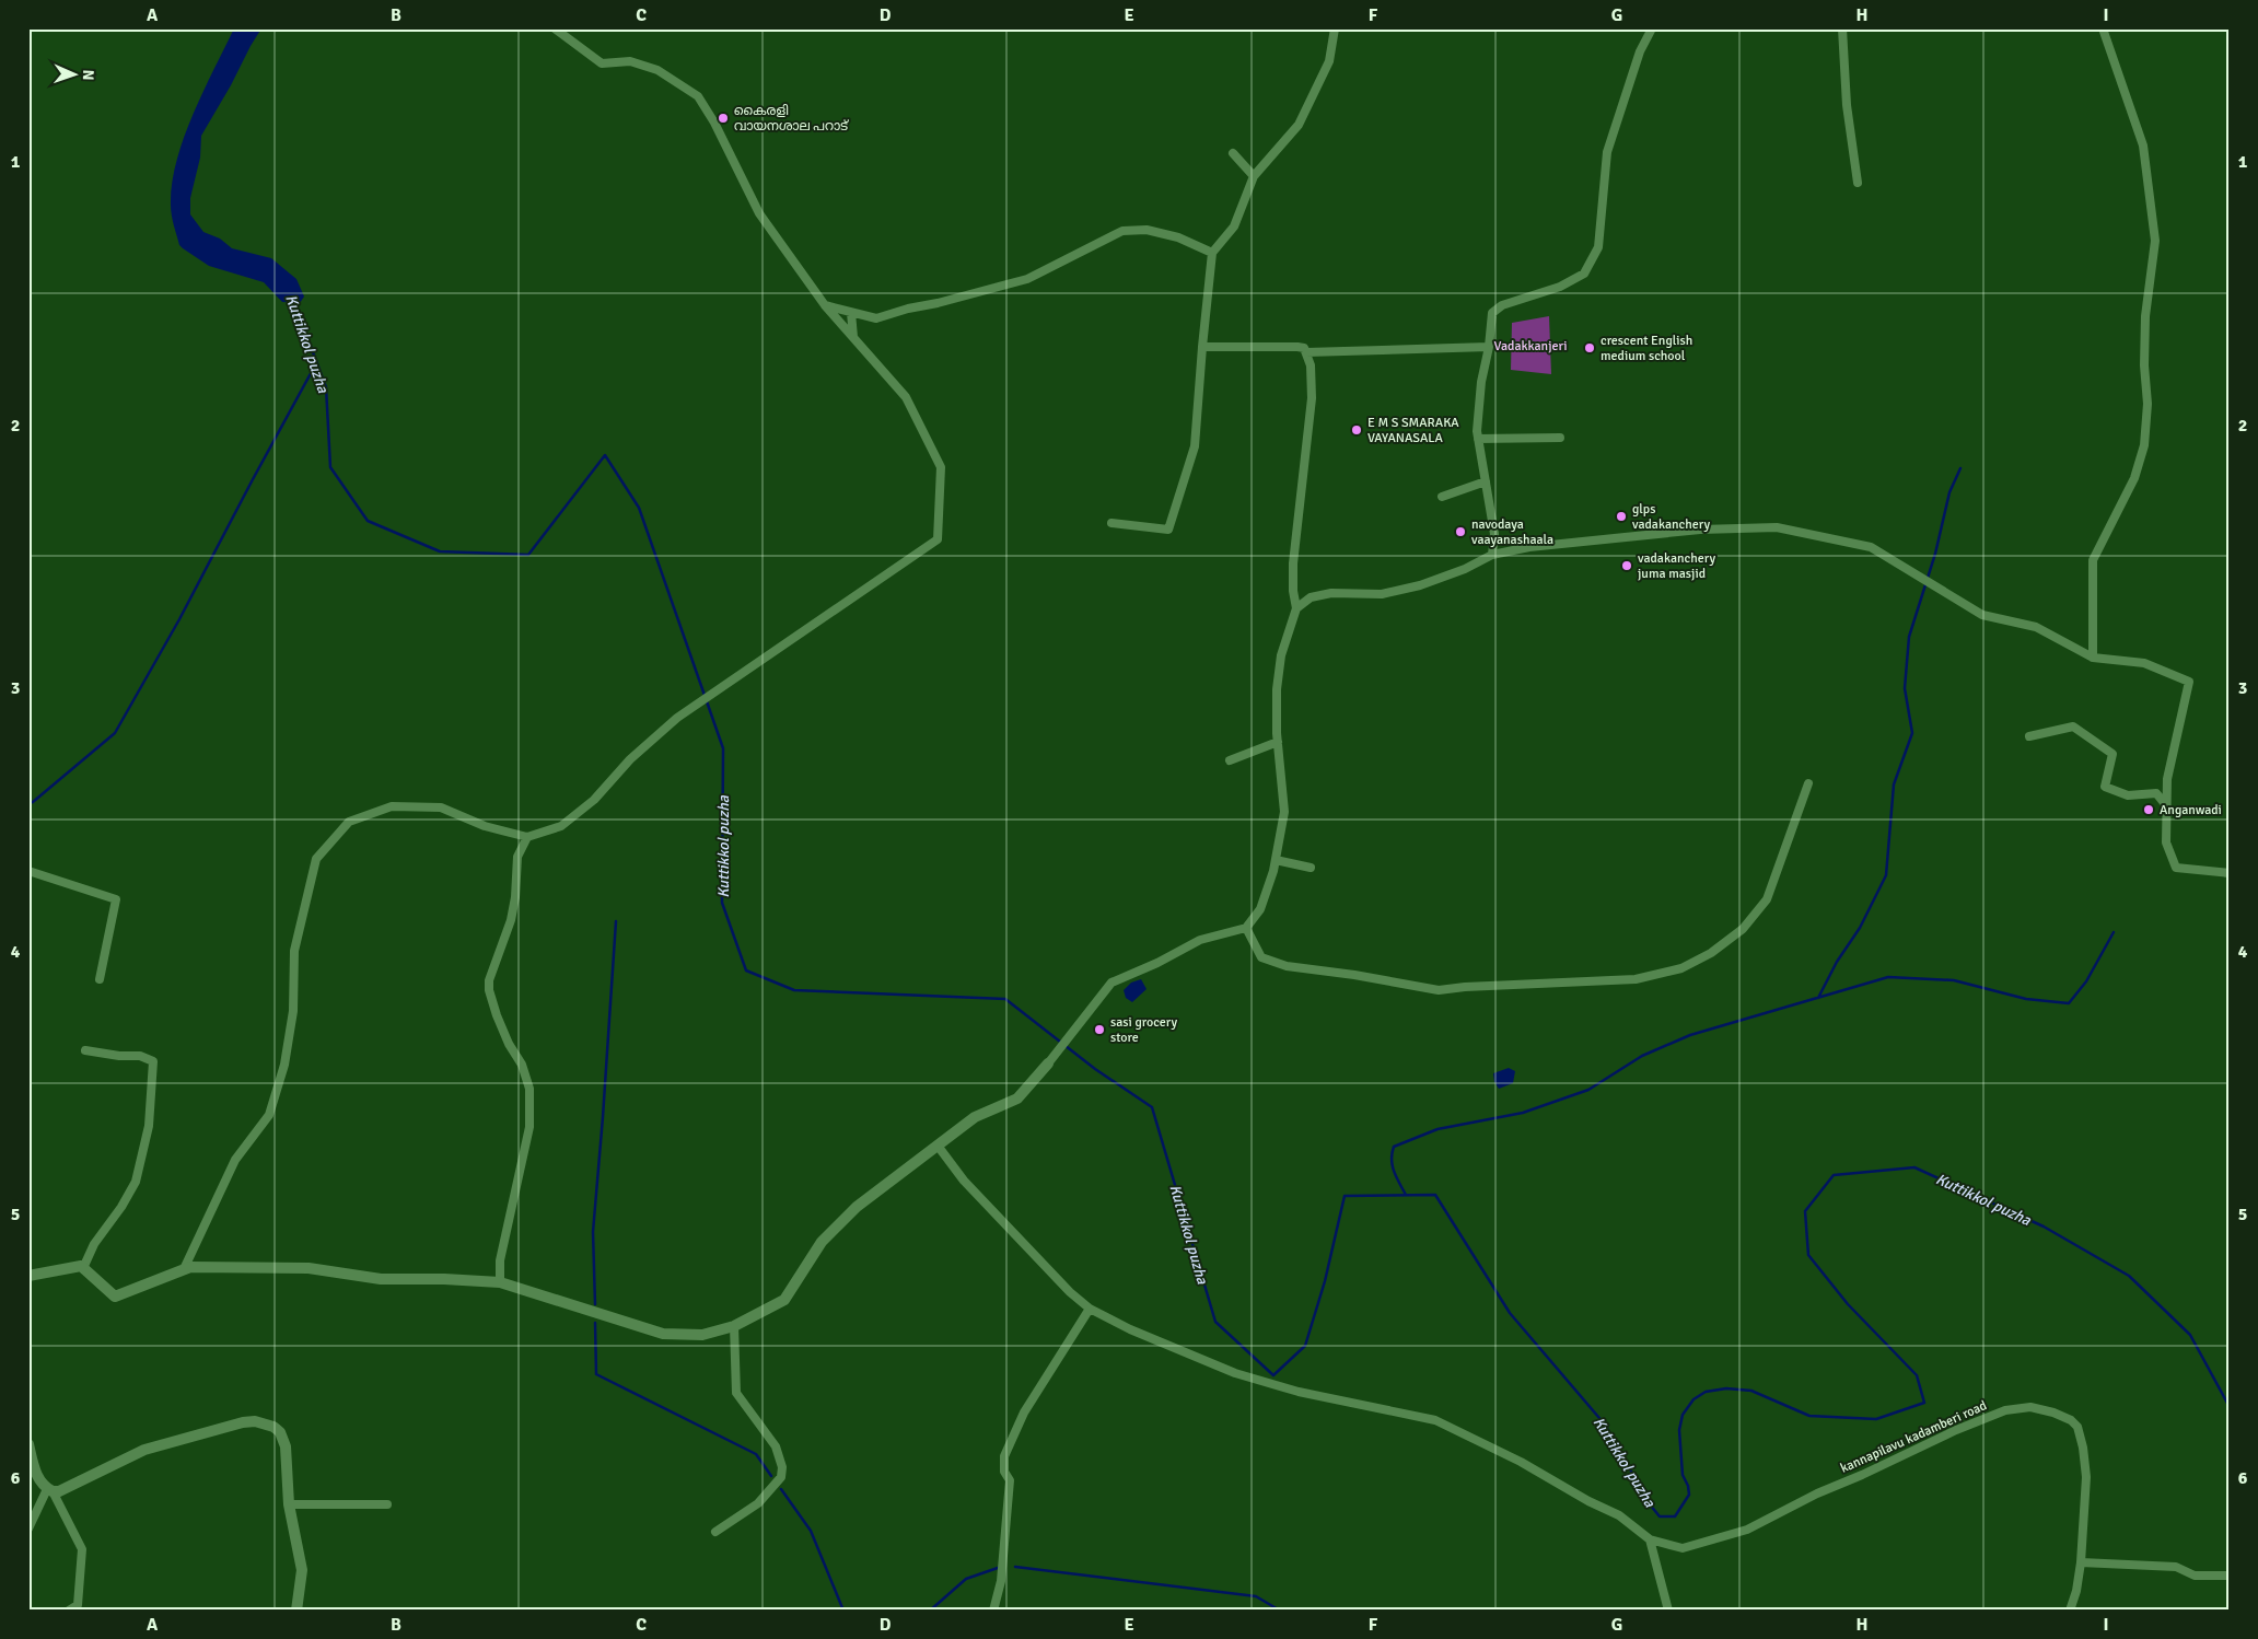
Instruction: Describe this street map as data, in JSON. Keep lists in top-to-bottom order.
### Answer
{
  "streets": {
    "street": ["kannapilavu kadamberi road"]
  },
  "water": ["Kuttikkol puzha"],
  "parks": ["Vadakkanjeri"],
  "places": [
    "കൈരളി വായനശാല പറാട്",
    "crescent English medium school",
    "E M S SMARAKA VAYANASALA",
    "glps vadakanchery",
    "navodaya vaayanashaala",
    "vadakanchery juma masjid",
    "Anganwadi",
    "sasi grocery store"
  ],
  "north": "right",
  "grid": {
    "columns": [
      "A",
      "B",
      "C",
      "D",
      "E",
      "F",
      "G",
      "H",
      "I"
    ],
    "rows": [
      "1",
      "2",
      "3",
      "4",
      "5",
      "6"
    ]
  }
}
